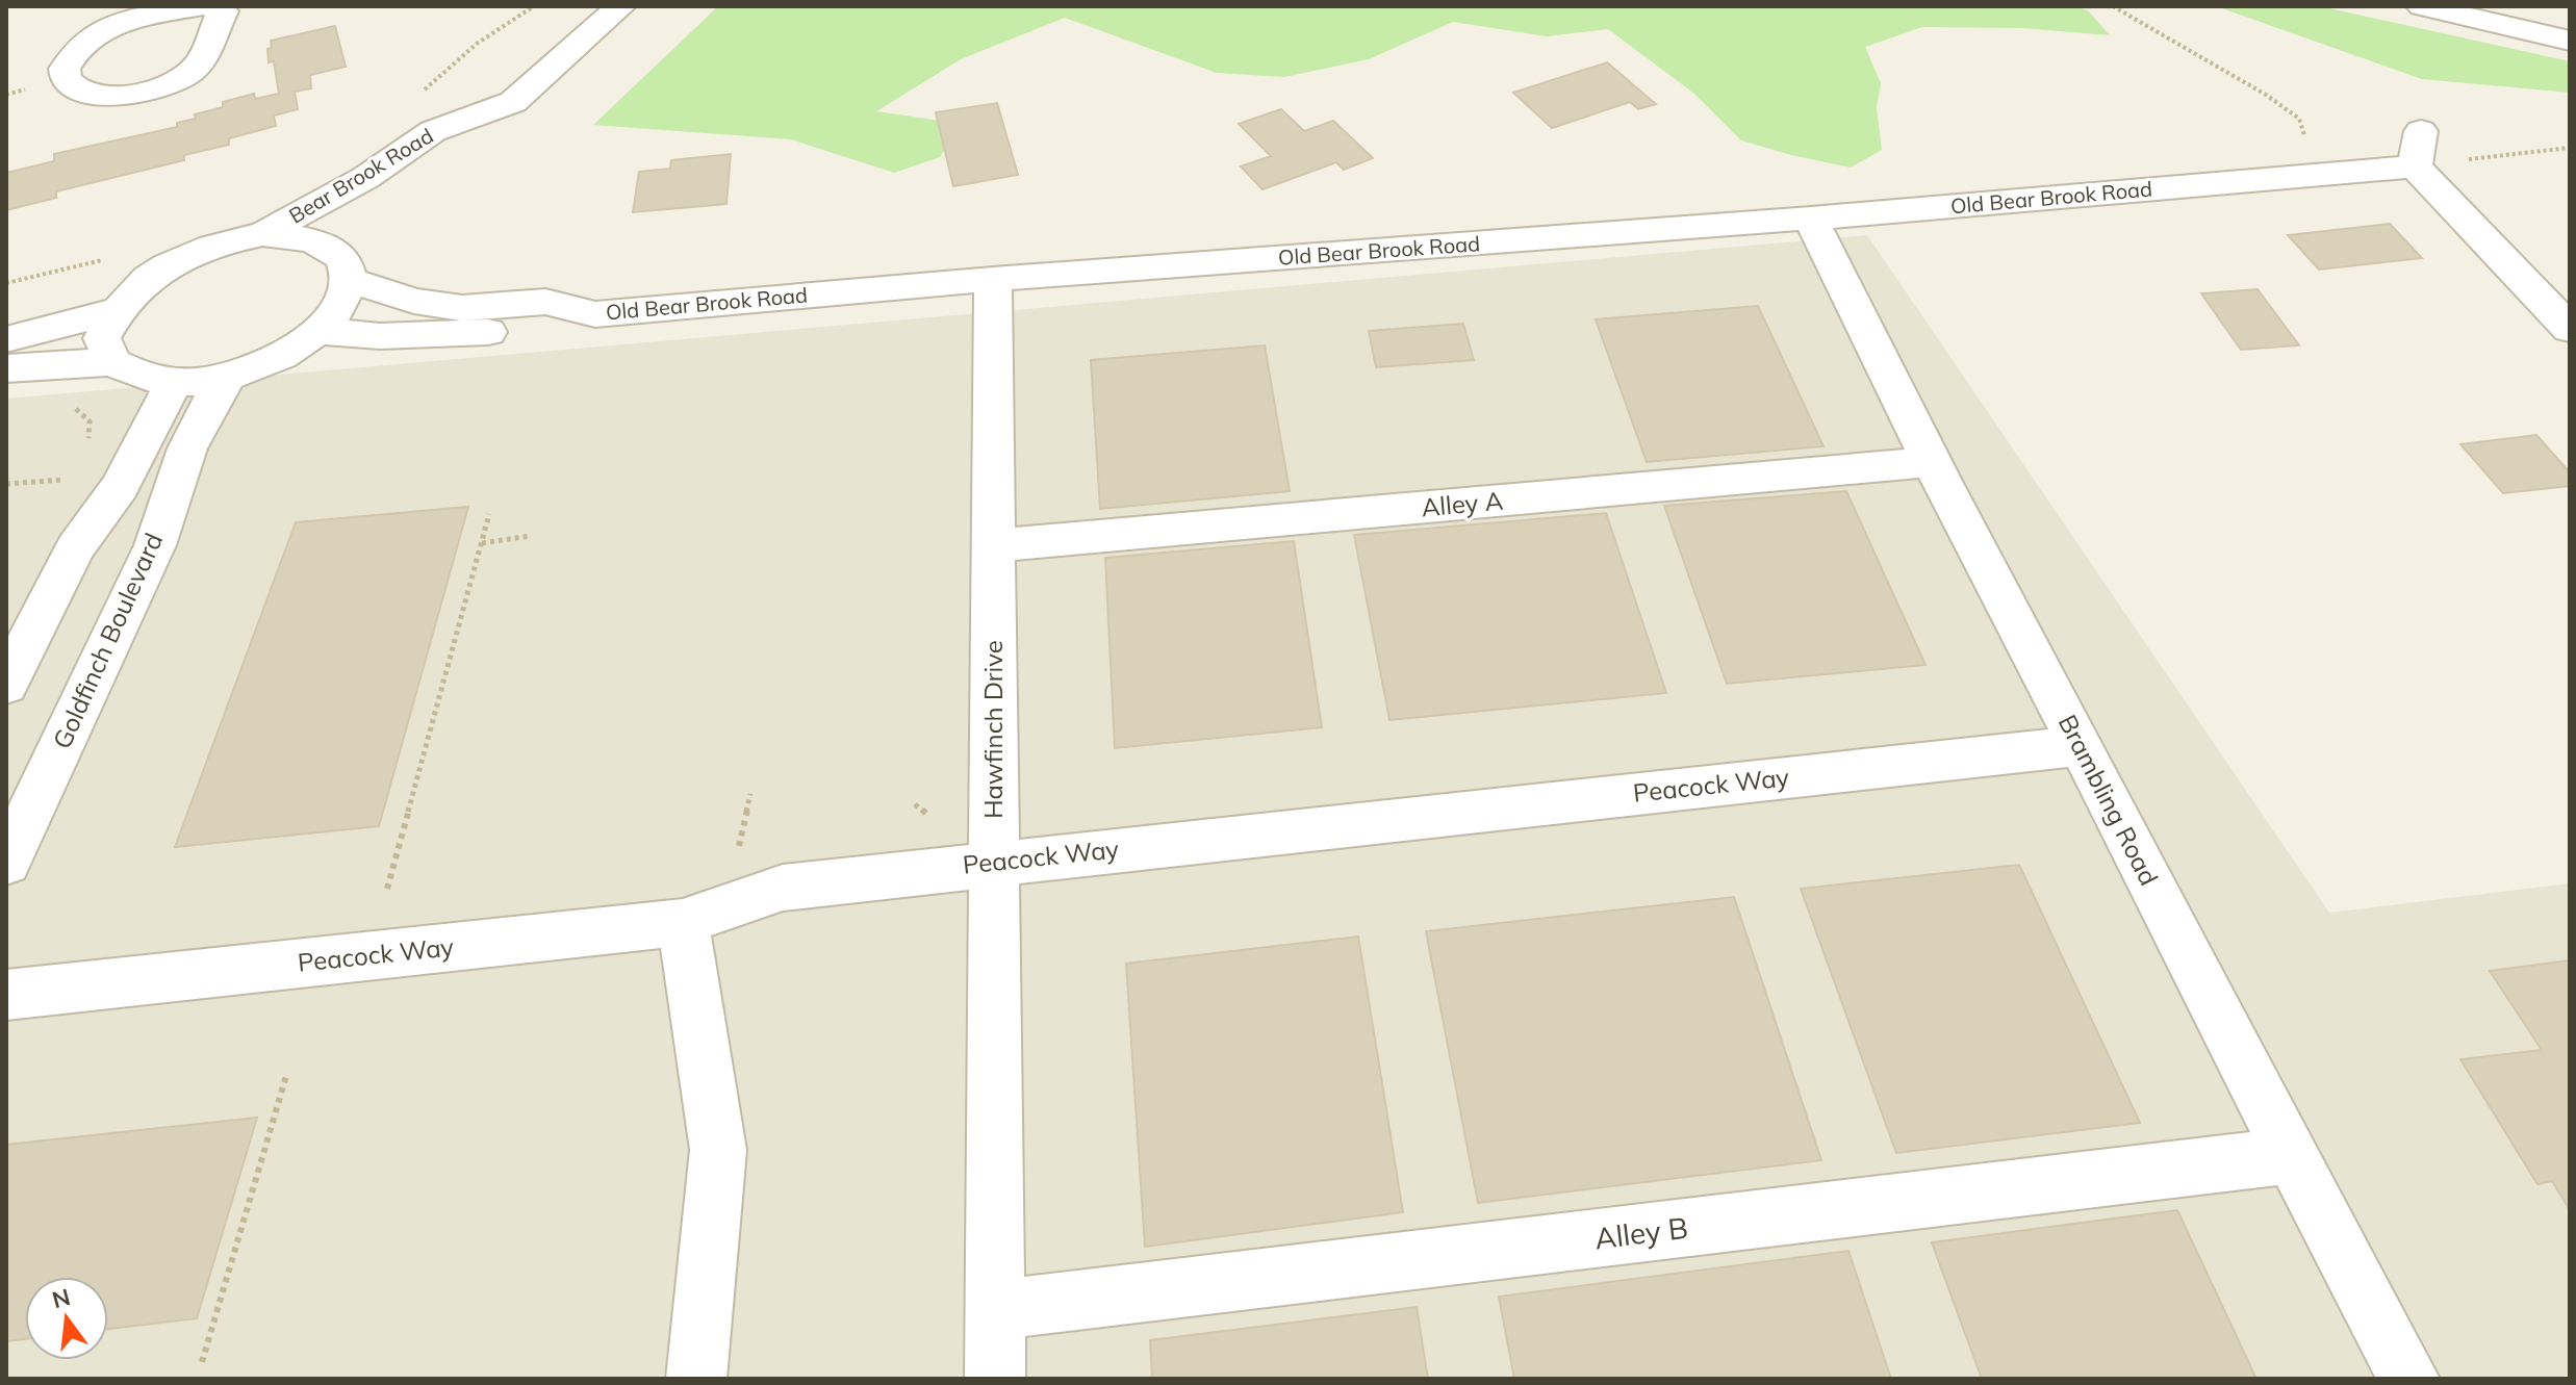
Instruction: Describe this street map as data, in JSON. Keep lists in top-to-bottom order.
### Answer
{
  "streets": {
    "street": [
      "Bear Brook Road",
      "Old Bear Brook Road",
      "Alley A",
      "Goldfinch Boulevard",
      "Hawfinch Drive",
      "Peacock Way",
      "Brambling Road",
      "Alley B"
    ]
  },
  "crossings": [
    ["Bear Brook Road", "Old Bear Brook Road"],
    ["Old Bear Brook Road", "Hawfinch Drive"],
    ["Old Bear Brook Road", "Brambling Road"],
    ["Alley A", "Hawfinch Drive"],
    ["Alley A", "Brambling Road"],
    ["Hawfinch Drive", "Peacock Way"],
    ["Hawfinch Drive", "Alley B"],
    ["Peacock Way", "Brambling Road"],
    ["Brambling Road", "Alley B"]
  ],
  "north": "top"
}
